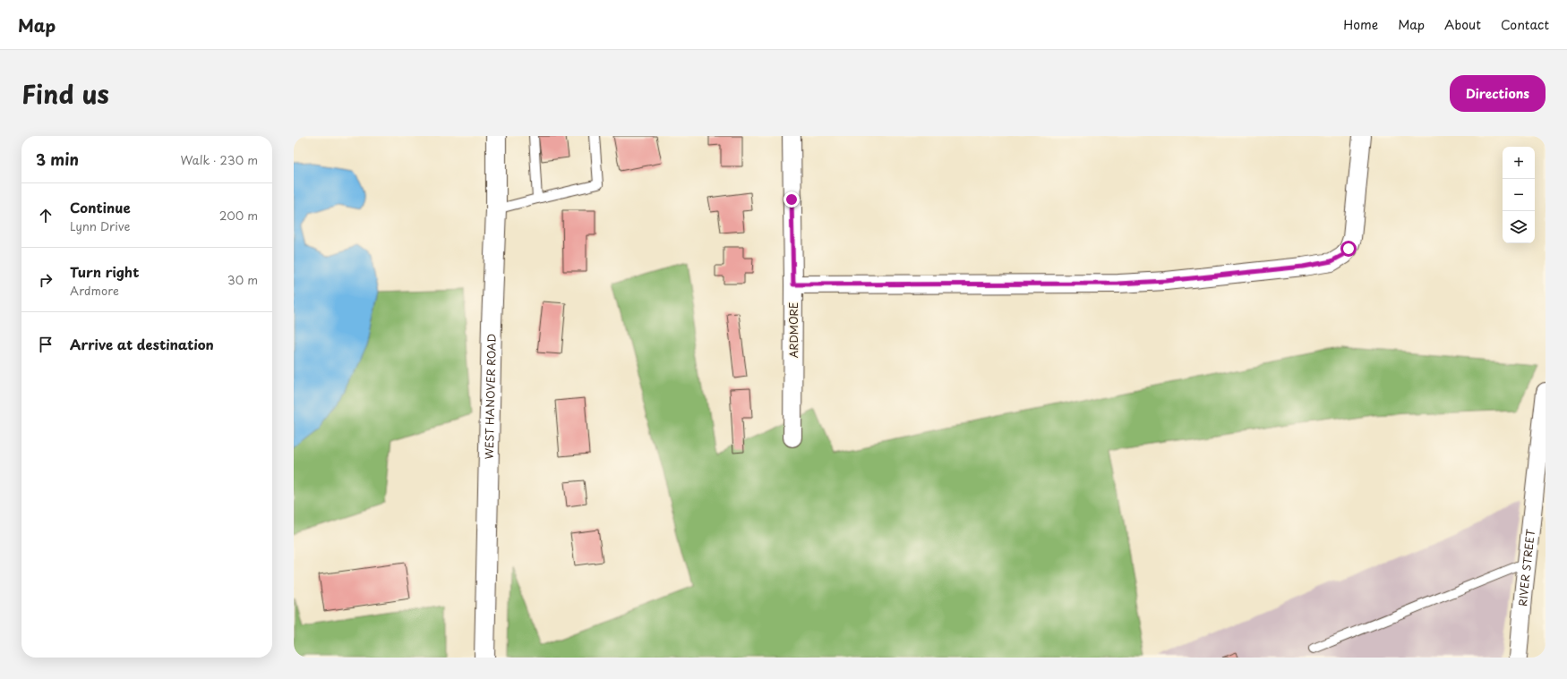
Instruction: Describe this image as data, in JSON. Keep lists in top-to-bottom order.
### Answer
{
  "streets": {
    "street": ["ARDMORE", "WEST HANOVER ROAD", "RIVER STREET"]
  },
  "page": {
    "header": "Map",
    "nav": [
      "Home",
      "Map",
      "About",
      "Contact"
    ],
    "title": "Find us",
    "buttons": "Directions",
    "heading": ["3 min", "Walk · 230 m"],
    "map_buttons": ["+", "−"],
    "list": [
      ["Continue", "Lynn Drive", "200 m"],
      ["Turn right", "Ardmore", "30 m"],
      "Arrive at destination"
    ]
  }
}
